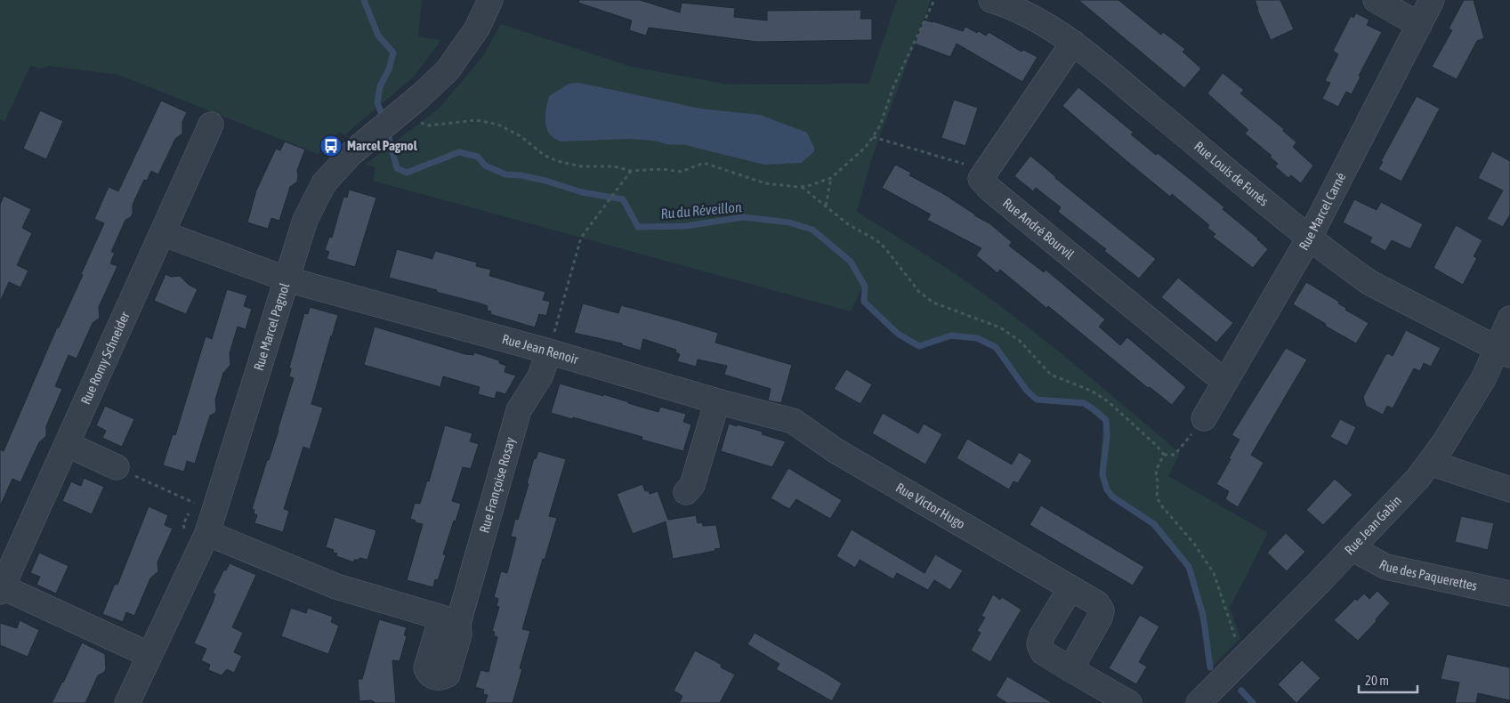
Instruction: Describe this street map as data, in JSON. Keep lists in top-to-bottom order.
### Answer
{
  "streets": {
    "street": [
      "Rue Louis de Funès",
      "Rue Marcel Carné",
      "Rue André Bourvil",
      "Rue Marcel Pagnol",
      "Rue Jean Renoir",
      "Rue Romy Schneider",
      "Rue Françoise Rosay",
      "Rue Victor Hugo",
      "Rue Jean Gabin",
      "Rue des Paquerettes"
    ]
  },
  "crossings": [
    ["Rue Louis de Funès", "Rue Marcel Carné"],
    ["Rue Louis de Funès", "Rue Jean Gabin"],
    ["Rue Marcel Carné", "Rue André Bourvil"],
    ["Rue Marcel Pagnol", "Rue Jean Renoir"],
    ["Rue Marcel Pagnol", "Rue Françoise Rosay"],
    ["Rue Jean Renoir", "Rue Romy Schneider"],
    ["Rue Jean Renoir", "Rue Françoise Rosay"],
    ["Rue Jean Renoir", "Rue Victor Hugo"],
    ["Rue Jean Gabin", "Rue des Paquerettes"]
  ],
  "water": ["Ru du Réveillon"],
  "places": {
    "bus stop": ["Marcel Pagnol"]
  },
  "scale_bar": "20 m"
}
